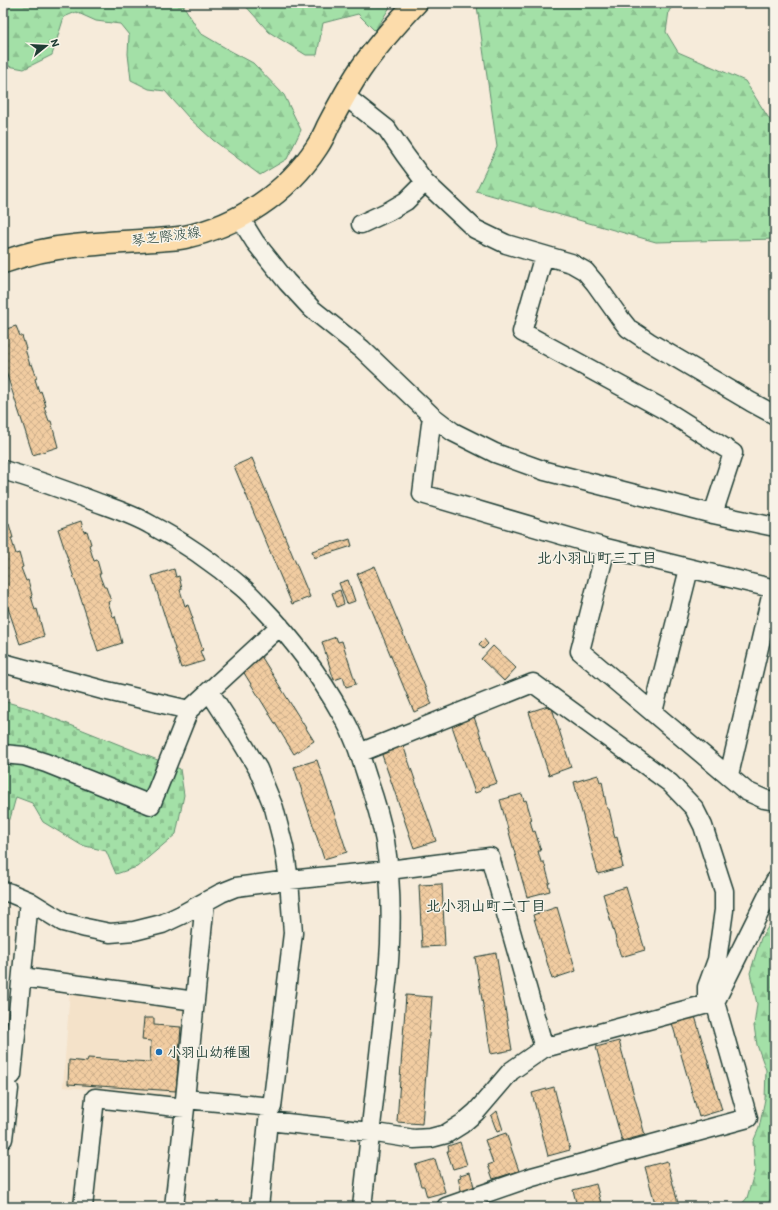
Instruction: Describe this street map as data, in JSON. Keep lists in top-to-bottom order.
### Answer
{
  "streets": {
    "main road": ["琴芝際波線"]
  },
  "districts": ["北小羽山町三丁目", "北小羽山町二丁目"],
  "places": ["小羽山幼稚園"],
  "north": "right"
}
